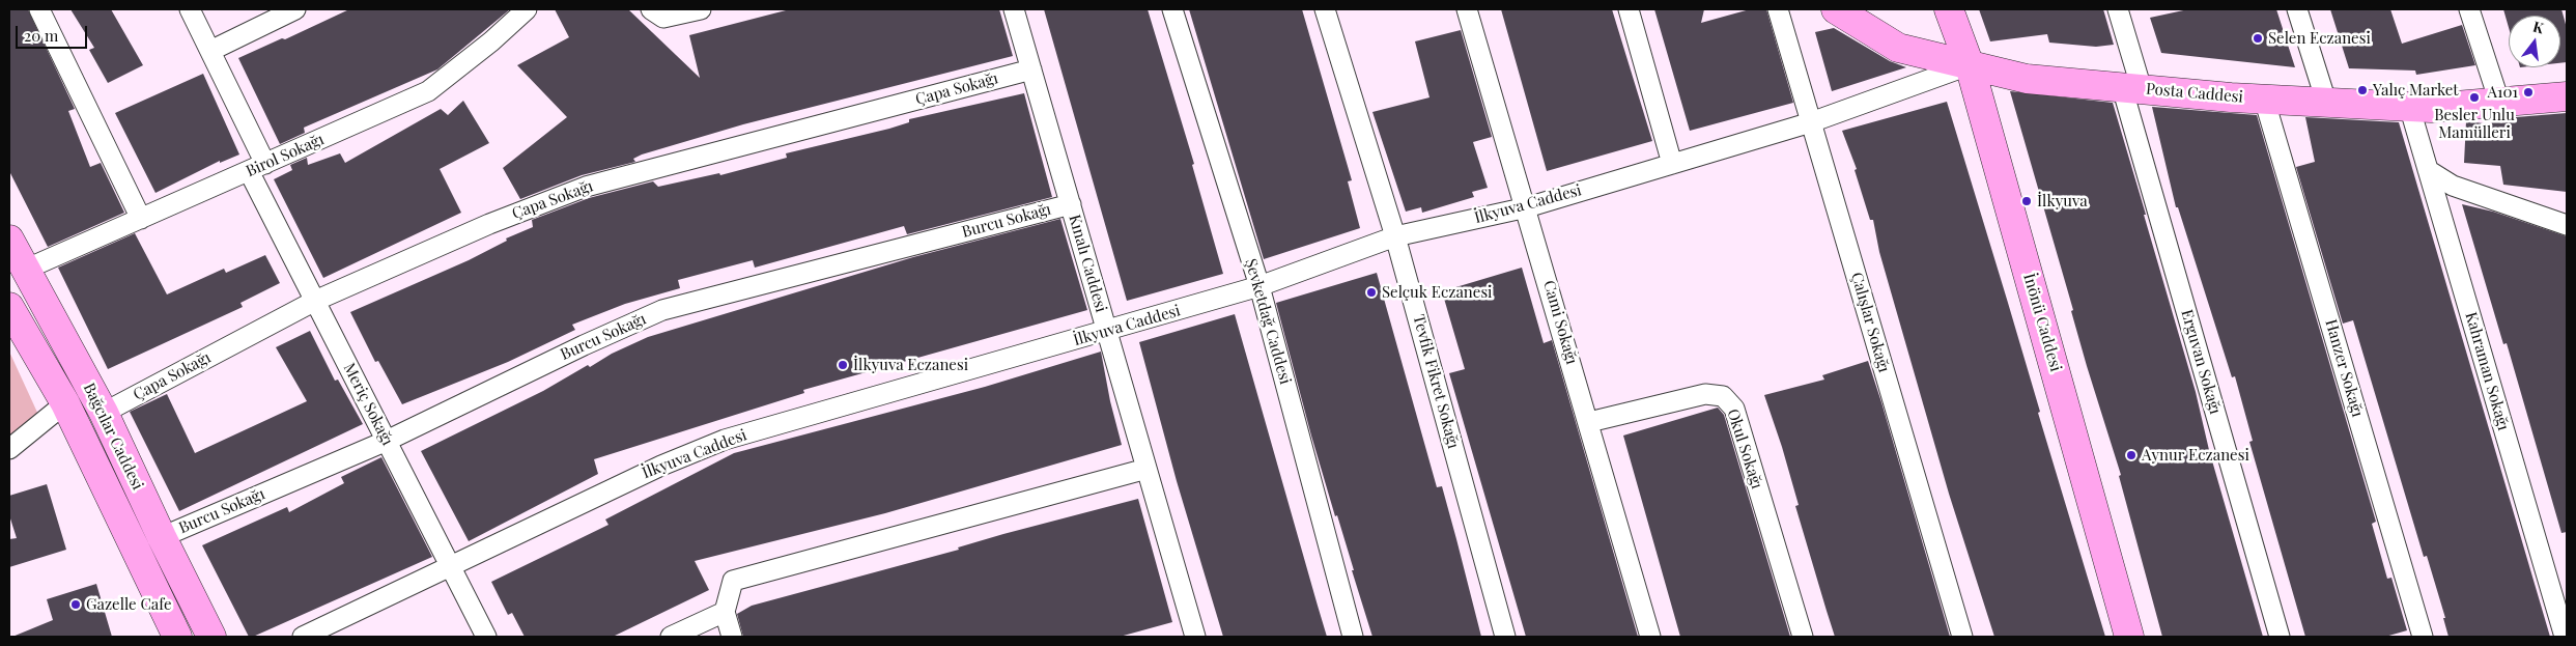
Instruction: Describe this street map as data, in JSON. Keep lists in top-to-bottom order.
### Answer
{
  "streets": {
    "main road": ["Posta Caddesi", "İnönü Caddesi", "Bağcılar Caddesi"],
    "street": [
      "Çapa Sokağı",
      "Birol Sokağı",
      "İlkyuva Caddesi",
      "Burcu Sokağı",
      "Kınalı Caddesi",
      "Şevketdağ Caddesi",
      "Cami Sokağı",
      "Çalışlar Sokağı",
      "Erguvan Sokağı",
      "Hanzer Sokağı",
      "Kahraman Sokağı",
      "Tevfik Fikret Sokağı",
      "Meriç Sokağı",
      "Okul Sokağı"
    ]
  },
  "crossings": [
    ["Çapa Sokağı", "Kınalı Caddesi"],
    ["Çapa Sokağı", "Meriç Sokağı"],
    ["Çapa Sokağı", "Bağcılar Caddesi"],
    ["Posta Caddesi", "İlkyuva Caddesi"],
    ["Posta Caddesi", "İnönü Caddesi"],
    ["Posta Caddesi", "Erguvan Sokağı"],
    ["Posta Caddesi", "Hanzer Sokağı"],
    ["Posta Caddesi", "Kahraman Sokağı"],
    ["Birol Sokağı", "Meriç Sokağı"],
    ["Birol Sokağı", "Bağcılar Caddesi"],
    ["İlkyuva Caddesi", "Kınalı Caddesi"],
    ["İlkyuva Caddesi", "Şevketdağ Caddesi"],
    ["İlkyuva Caddesi", "Cami Sokağı"],
    ["İlkyuva Caddesi", "Çalışlar Sokağı"],
    ["İlkyuva Caddesi", "İnönü Caddesi"],
    ["İlkyuva Caddesi", "Tevfik Fikret Sokağı"],
    ["İlkyuva Caddesi", "Meriç Sokağı"],
    ["Burcu Sokağı", "Kınalı Caddesi"],
    ["Burcu Sokağı", "Meriç Sokağı"],
    ["Burcu Sokağı", "Bağcılar Caddesi"],
    ["Cami Sokağı", "Okul Sokağı"]
  ],
  "places": [
    "Selen Eczanesi",
    "Yalıç Market",
    "A101",
    "Besler Unlu Mamülleri",
    "İlkyuva",
    "Selçuk Eczanesi",
    "İlkyuva Eczanesi",
    "Aynur Eczanesi",
    "Gazelle Cafe"
  ],
  "scale_bar": "20 m",
  "north": "top"
}
